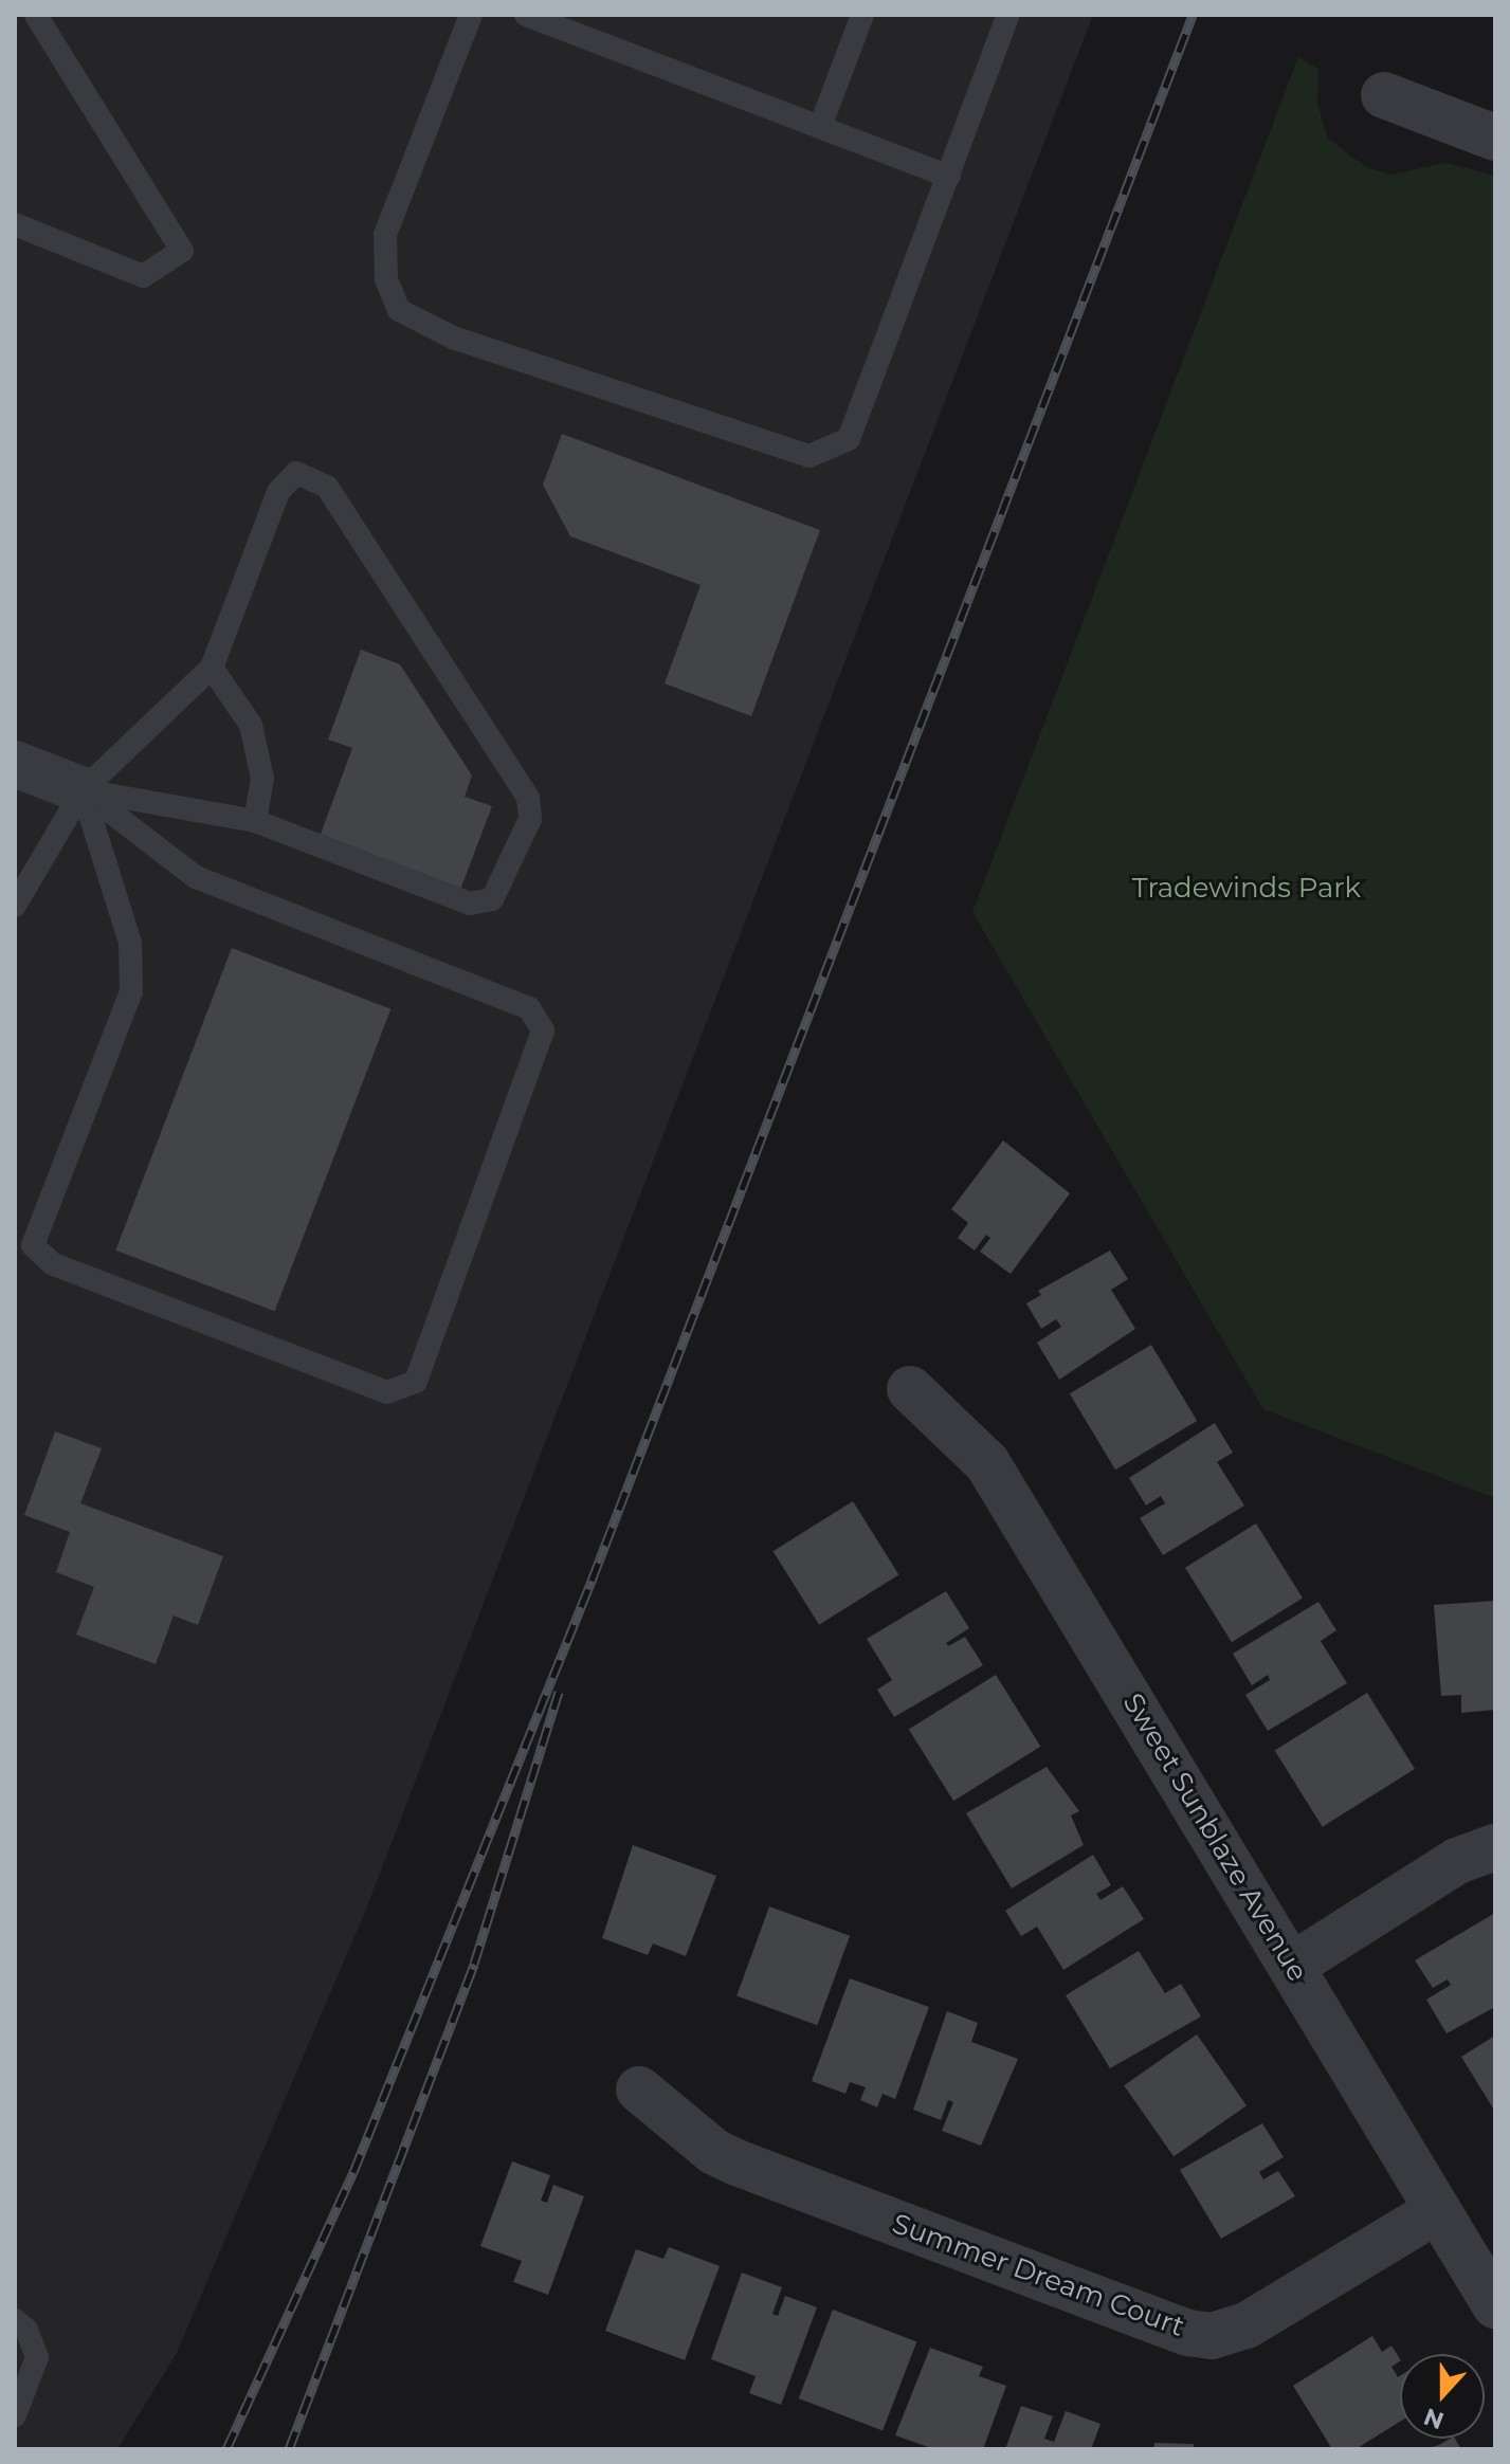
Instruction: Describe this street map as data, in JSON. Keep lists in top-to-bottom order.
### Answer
{
  "streets": {
    "street": ["Sweet Sunblaze Avenue", "Summer Dream Court"]
  },
  "crossings": [
    ["Sweet Sunblaze Avenue", "Summer Dream Court"]
  ],
  "parks": ["Tradewinds Park"],
  "north": "bottom"
}
